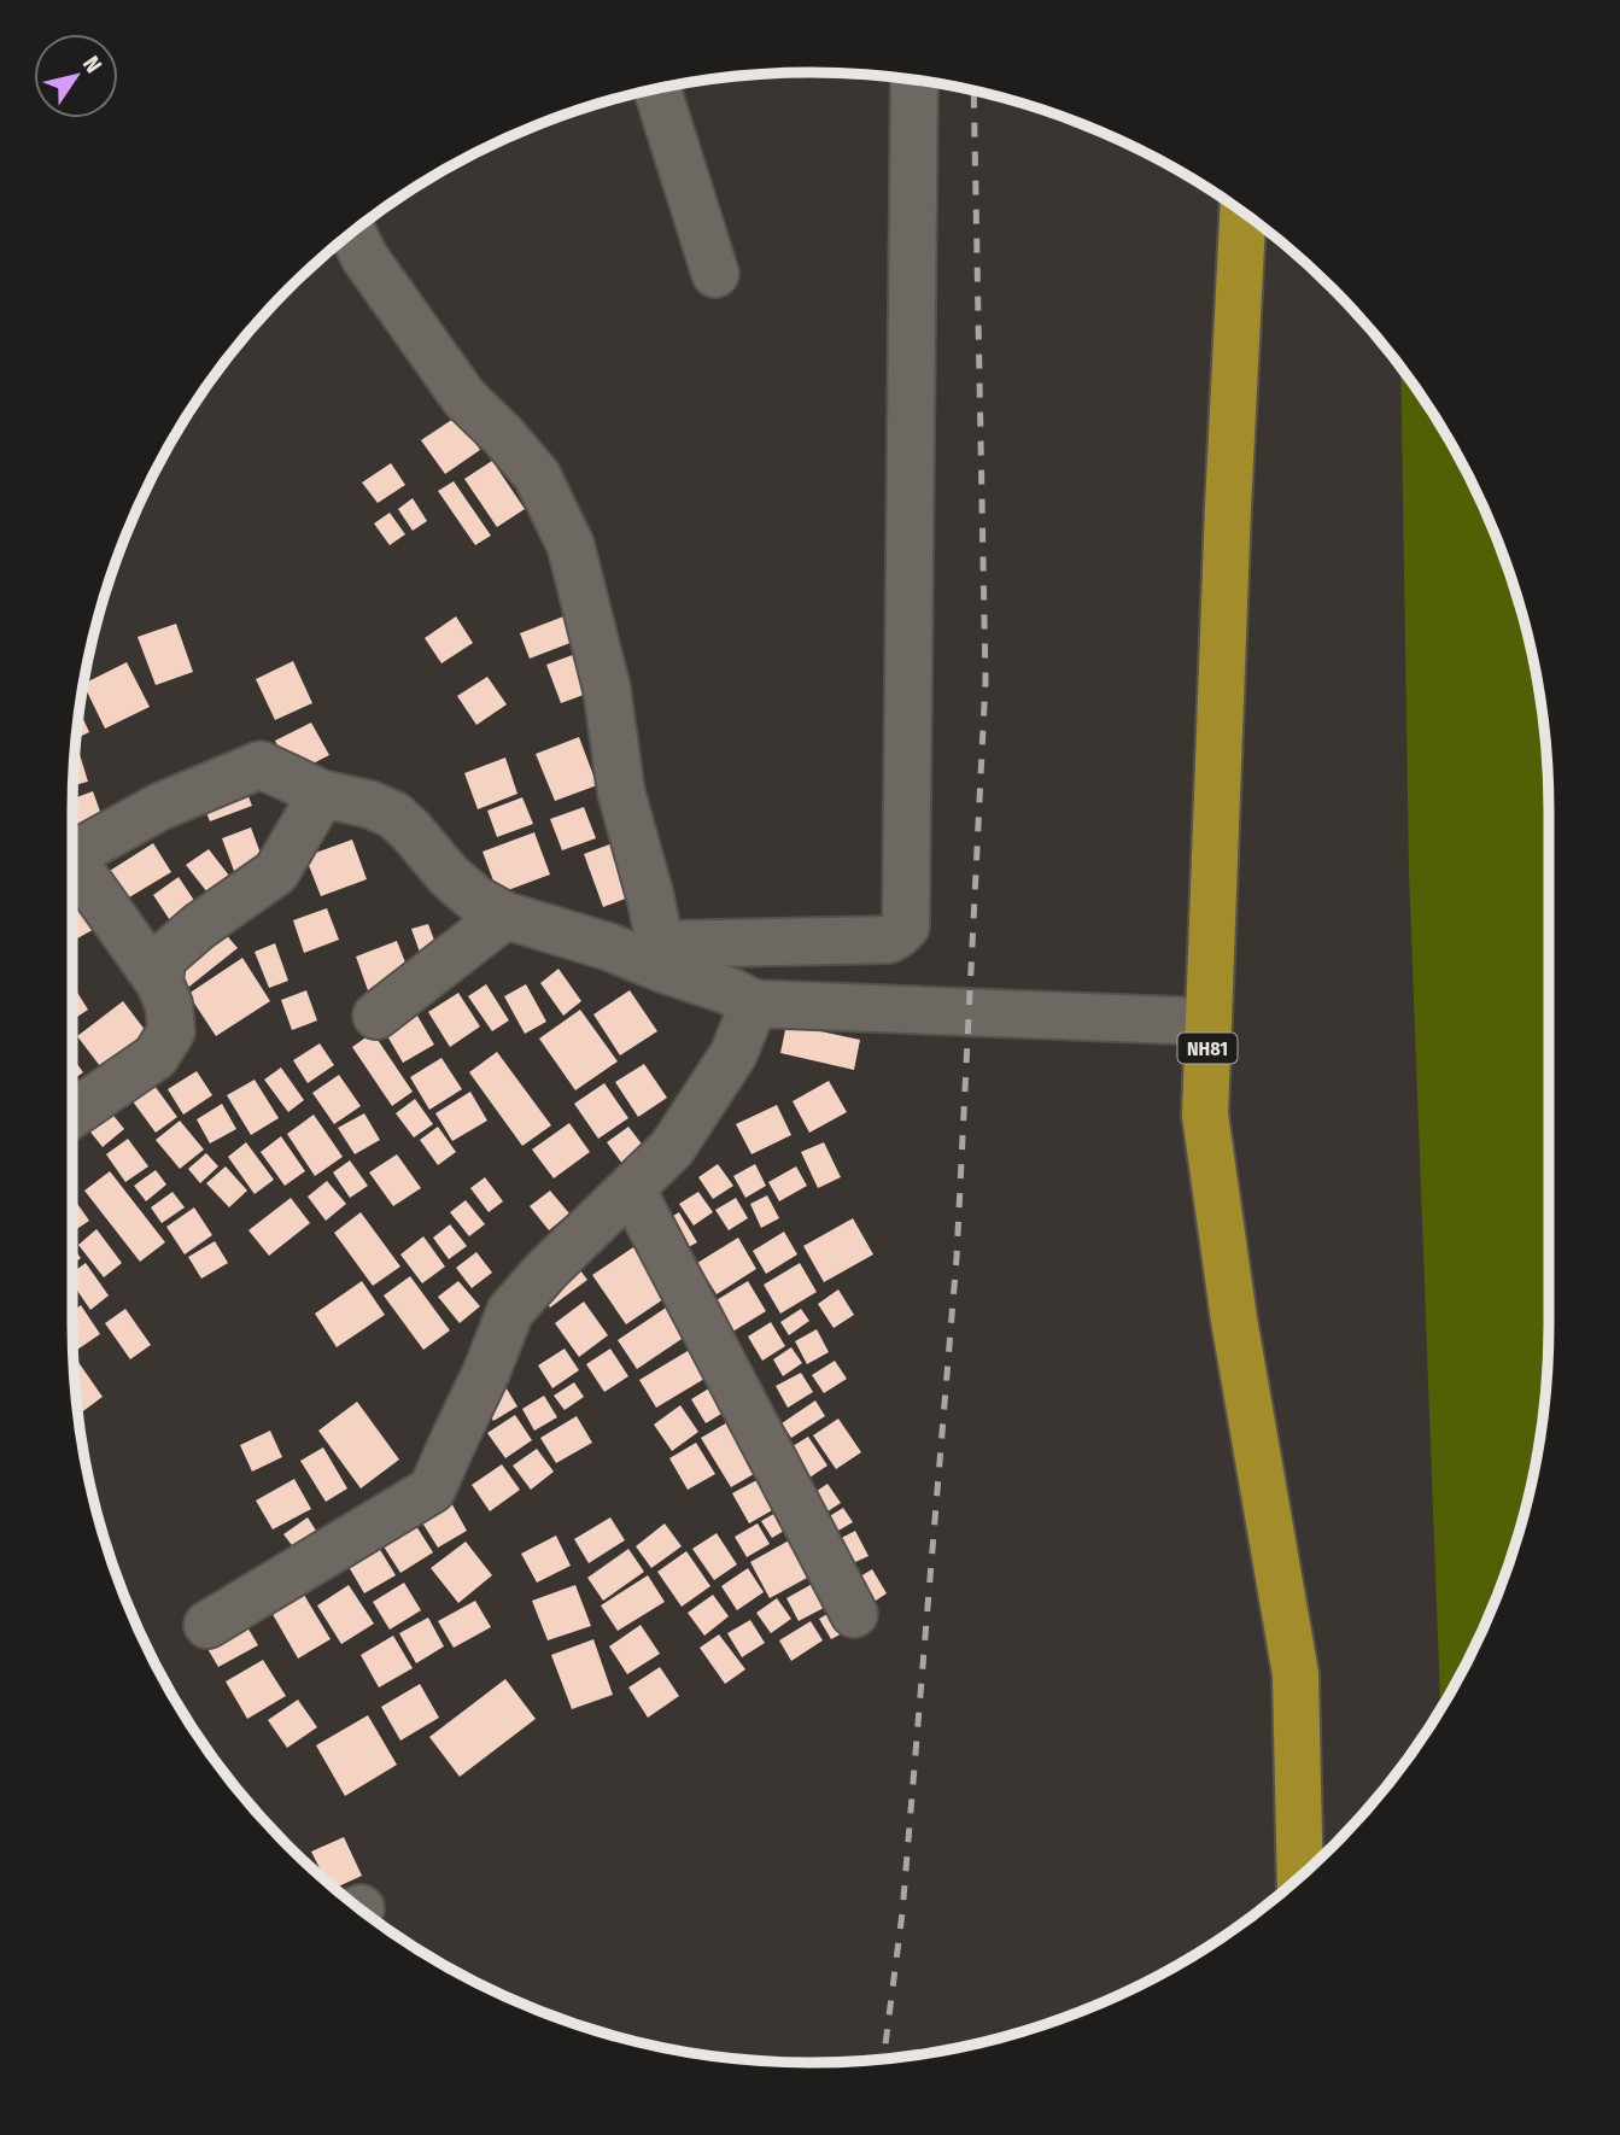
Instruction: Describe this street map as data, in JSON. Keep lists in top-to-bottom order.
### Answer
{
  "streets": {
    "highway": ["NH81"]
  },
  "north": "top right"
}
